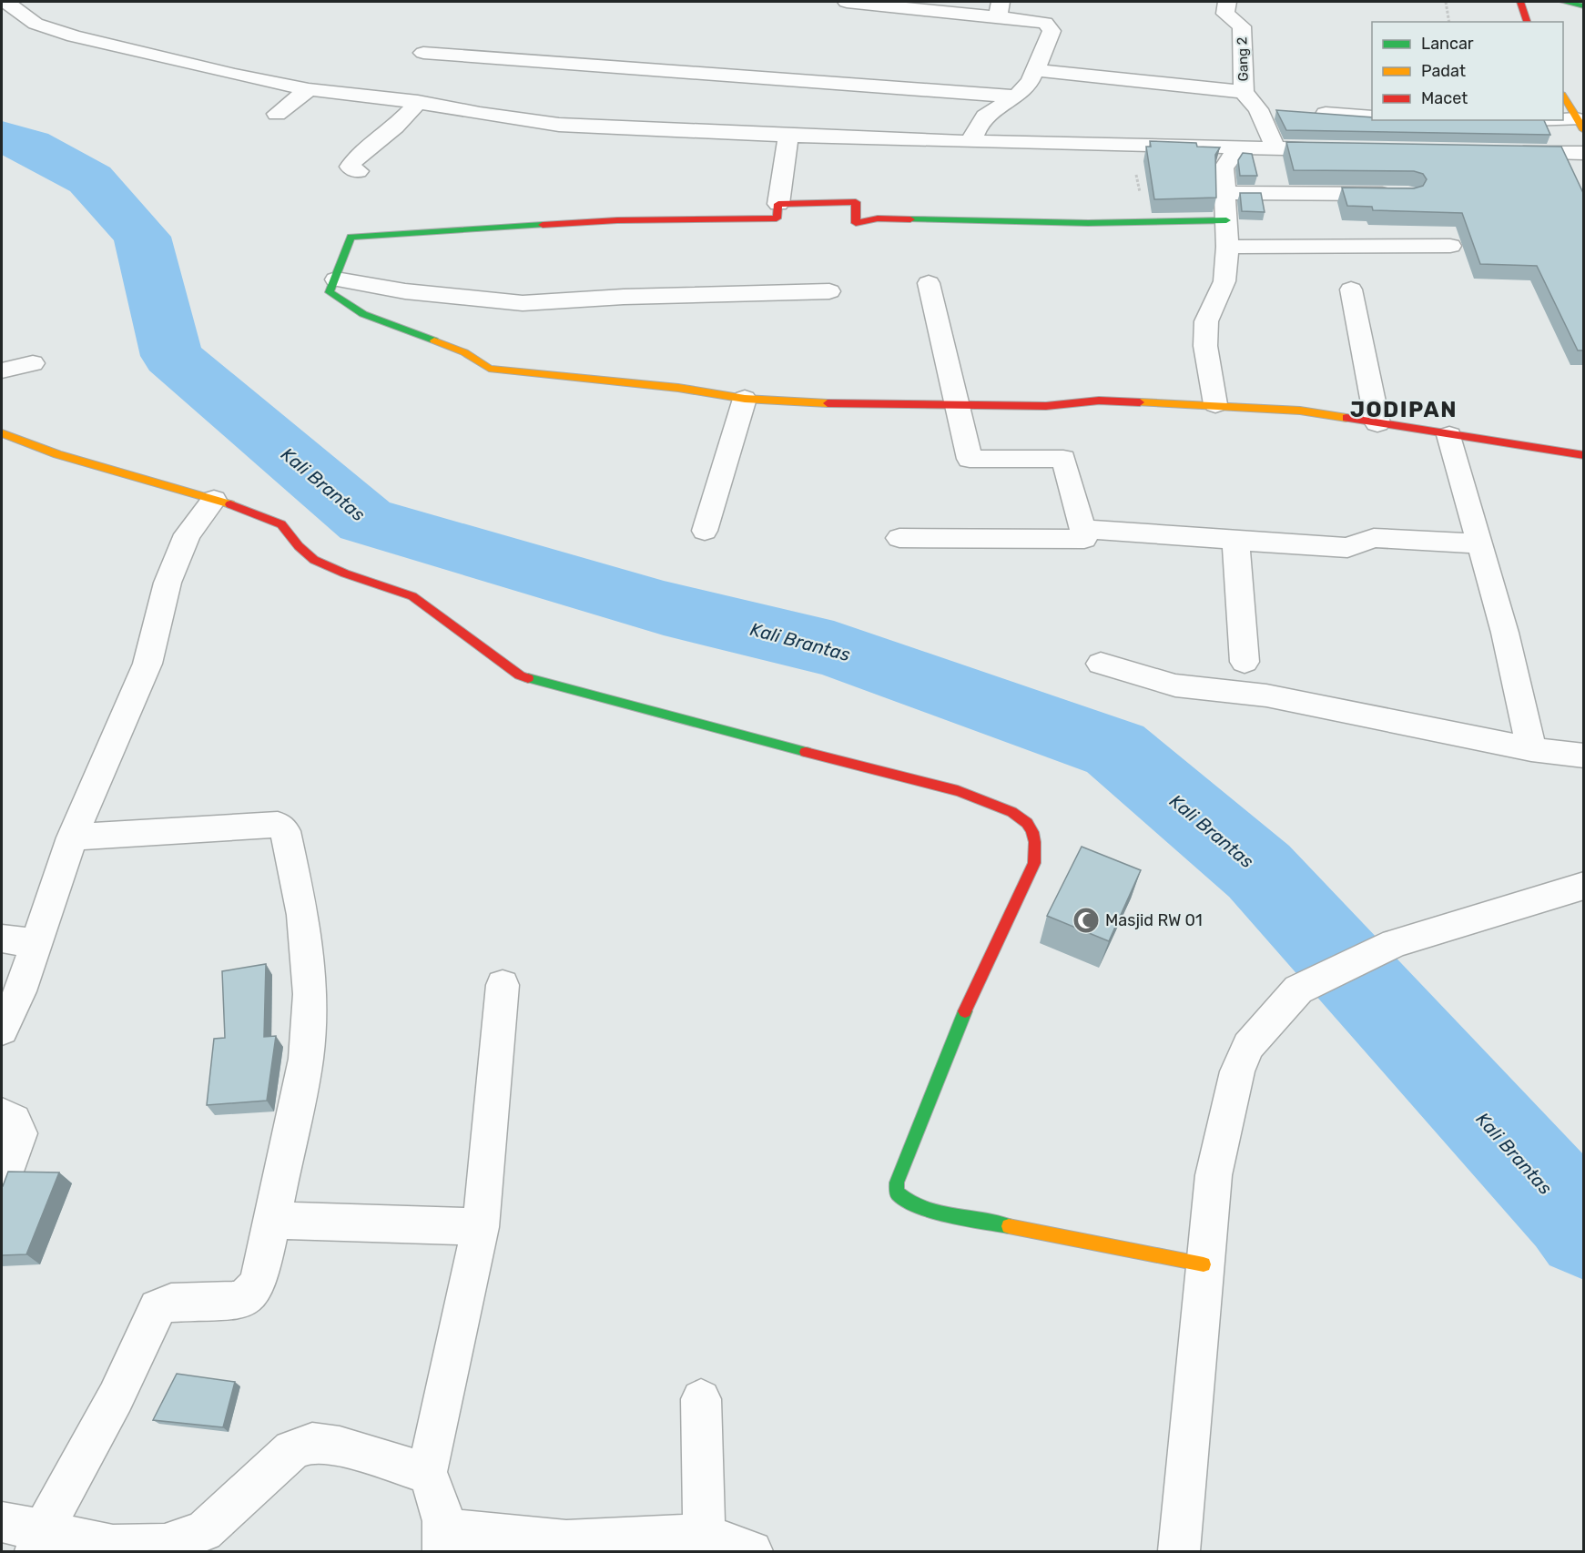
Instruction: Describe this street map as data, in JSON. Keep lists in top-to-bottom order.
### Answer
{
  "streets": {
    "street": ["Gang 2"]
  },
  "districts": ["JODIPAN"],
  "water": ["Kali Brantas"],
  "places": {
    "mosque": ["Masjid RW 01"]
  },
  "legend": ["Lancar", "Padat", "Macet"]
}
